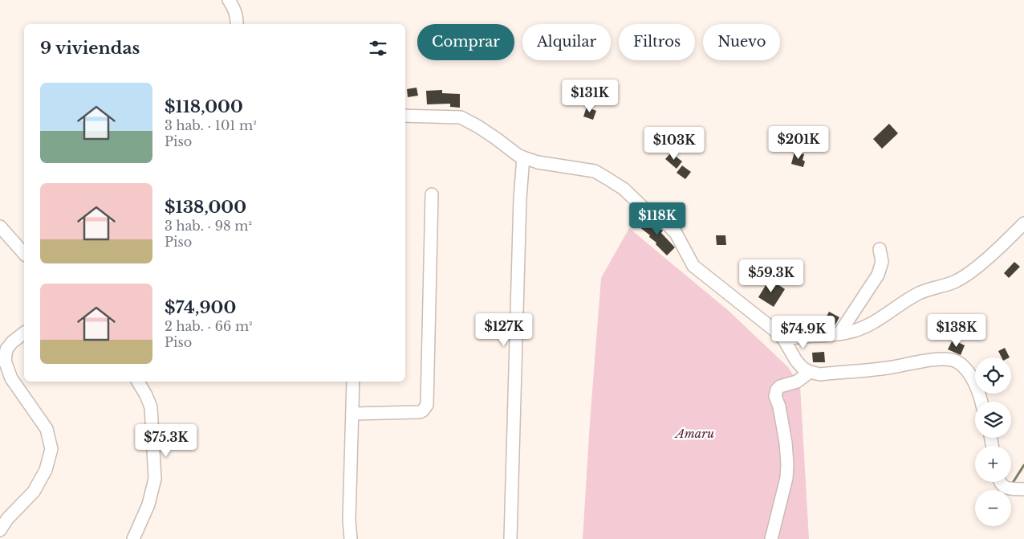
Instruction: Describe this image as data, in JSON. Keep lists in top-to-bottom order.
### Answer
{
  "parks": ["Amaru"],
  "page": {
    "chip": [
      "Comprar",
      "Alquilar",
      "Filtros",
      "Nuevo"
    ],
    "heading": "9 viviendas",
    "list": [
      {
        "name": "$118,000",
        "note": "3 hab. · 101 m² · Piso"
      },
      {
        "name": "$138,000",
        "note": "3 hab. · 98 m² · Piso"
      },
      {
        "name": "$74,900",
        "note": "2 hab. · 66 m² · Piso"
      }
    ],
    "price": [
      "$131K",
      "$201K",
      "$103K",
      "$118K",
      "$59.3K",
      "$127K",
      "$138K",
      "$74.9K",
      "$75.3K"
    ],
    "map_buttons": ["+", "−"]
  }
}
